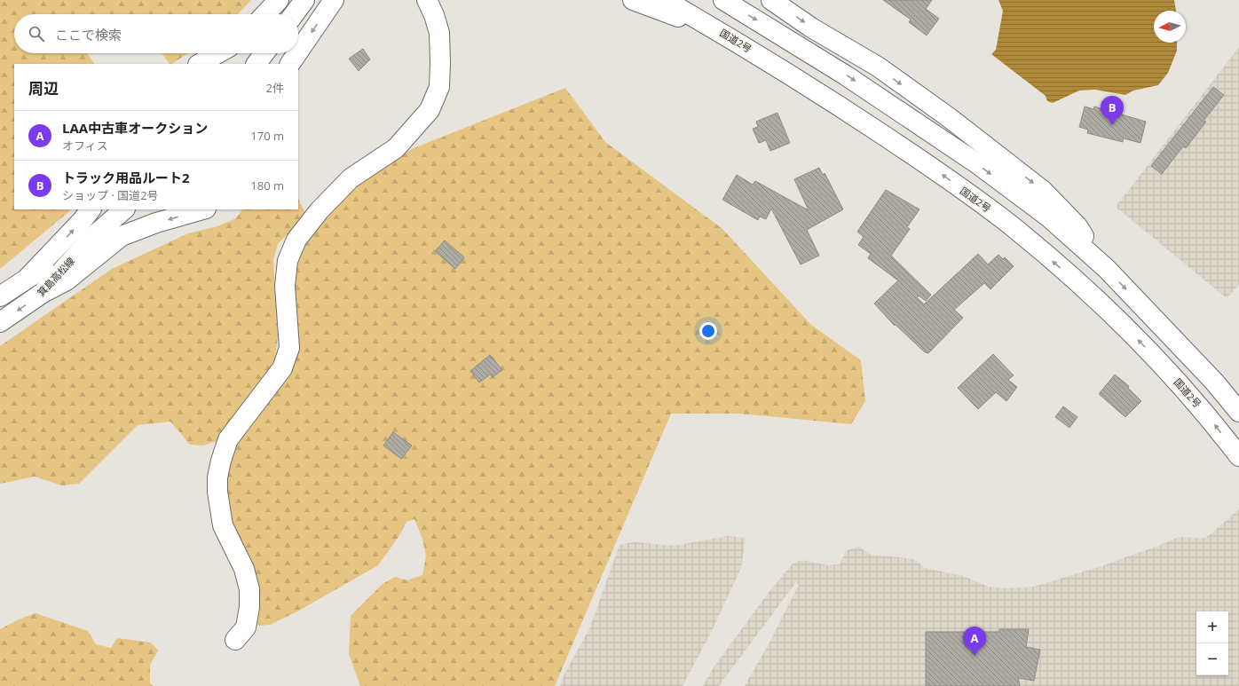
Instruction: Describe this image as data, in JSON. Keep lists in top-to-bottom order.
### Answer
{
  "streets": {
    "main road": ["国道2号", "箕島高松線"]
  },
  "north": "left",
  "page": {
    "search": "ここで検索",
    "heading": ["周辺", "2件"],
    "pins": ["B", "A"],
    "list": [
      {
        "mark": "A",
        "name": "LAA中古車オークション",
        "note": "オフィス",
        "value": "170 m"
      },
      {
        "mark": "B",
        "name": "トラック用品ルート2",
        "note": "ショップ · 国道2号",
        "value": "180 m"
      }
    ],
    "map_buttons": ["+", "−"]
  }
}
